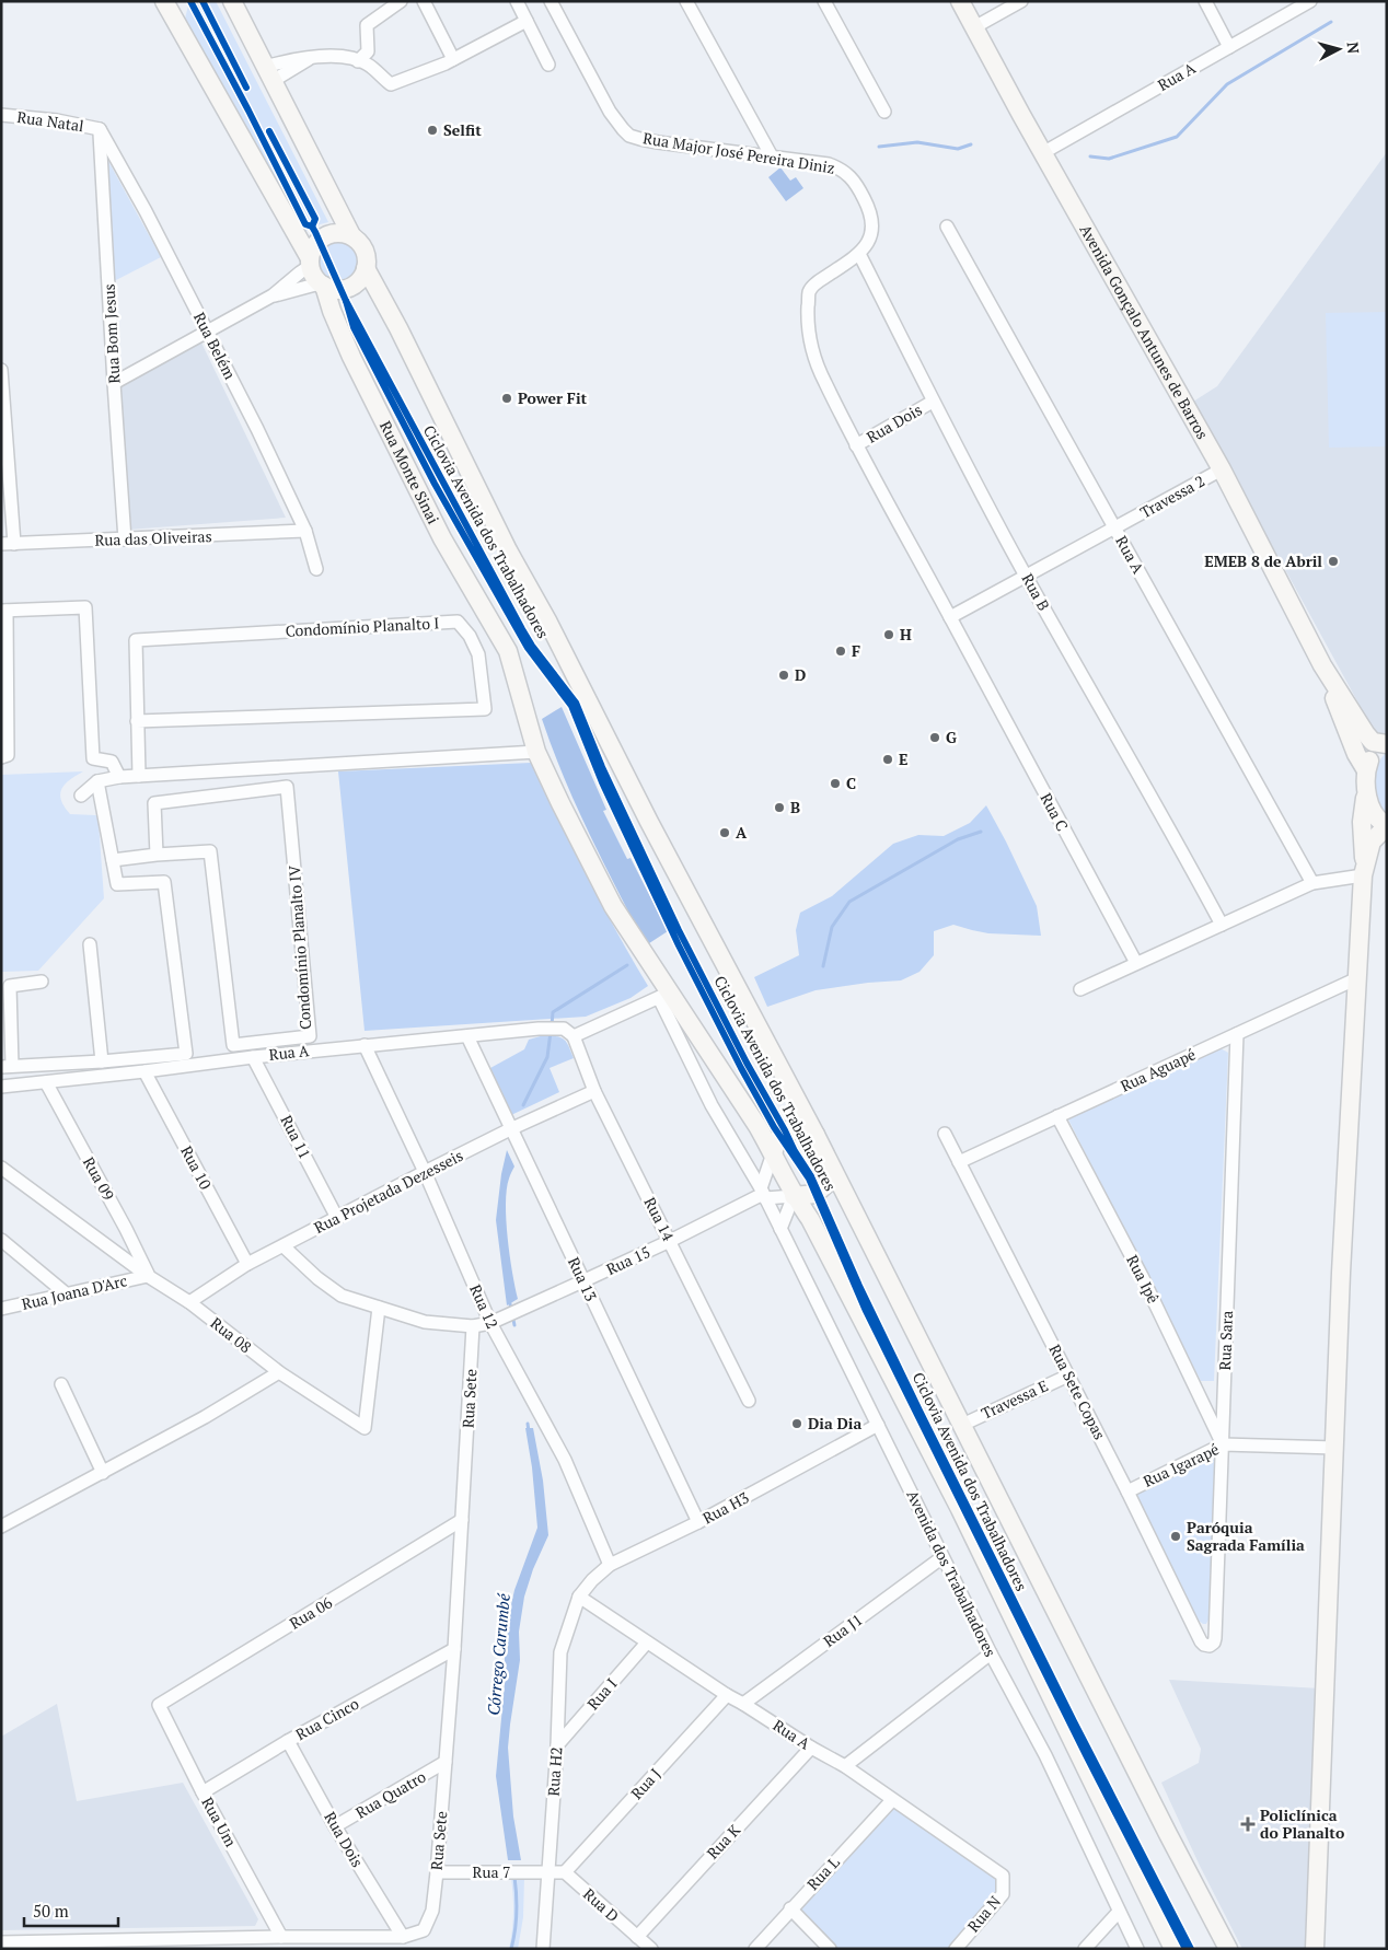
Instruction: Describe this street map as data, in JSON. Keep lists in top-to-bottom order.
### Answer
{
  "streets": {
    "main road": ["Avenida Gonçalo Antunes de Barros", "Rua Monte Sinai"],
    "street": [
      "Rua A",
      "Rua Natal",
      "Rua Major José Pereira Diniz",
      "Rua Bom Jesus",
      "Rua Belém",
      "Rua Dois",
      "Travessa 2",
      "Rua das Oliveiras",
      "Rua B",
      "Condomínio Planalto I",
      "Rua C",
      "Condomínio Planalto IV",
      "Rua Aguapé",
      "Rua 11",
      "Rua 10",
      "Rua 09",
      "Rua Projetada Dezesseis",
      "Rua 14",
      "Rua 15",
      "Rua 13",
      "Rua Ipê",
      "Rua Joana D'Arc",
      "Rua 12",
      "Rua 08",
      "Rua Sara",
      "Rua Sete Copas",
      "Rua Sete",
      "Travessa E",
      "Rua Igarapé",
      "Rua H3",
      "Avenida dos Trabalhadores",
      "Rua 06",
      "Rua J1",
      "Rua I",
      "Rua Cinco",
      "Rua H2",
      "Rua J",
      "Rua Quatro",
      "Rua Um",
      "Rua K",
      "Rua 7",
      "Rua L",
      "Rua D",
      "Rua N"
    ],
    "cycle path": ["Ciclovia Avenida dos Trabalhadores"]
  },
  "crossings": [
    ["Rua A", "Avenida Gonçalo Antunes de Barros"],
    ["Rua A", "Travessa 2"],
    ["Rua A", "Rua 11"],
    ["Rua A", "Rua 10"],
    ["Rua A", "Rua 09"],
    ["Rua A", "Rua 14"],
    ["Rua A", "Rua 13"],
    ["Rua A", "Rua 12"],
    ["Rua A", "Rua H3"],
    ["Rua A", "Rua J1"],
    ["Rua A", "Rua I"],
    ["Rua A", "Rua H2"],
    ["Rua A", "Rua J"],
    ["Rua A", "Rua K"],
    ["Rua A", "Rua L"],
    ["Rua A", "Rua N"],
    ["Rua Natal", "Rua Bom Jesus"],
    ["Rua Natal", "Rua Belém"],
    ["Rua Major José Pereira Diniz", "Rua Dois"],
    ["Rua Major José Pereira Diniz", "Rua B"],
    ["Rua Major José Pereira Diniz", "Rua C"],
    ["Avenida Gonçalo Antunes de Barros", "Travessa 2"],
    ["Rua Bom Jesus", "Rua Belém"],
    ["Rua Bom Jesus", "Rua das Oliveiras"],
    ["Rua Belém", "Rua das Oliveiras"],
    ["Rua Dois", "Rua B"],
    ["Rua Dois", "Rua C"],
    ["Rua Dois", "Rua Sete"],
    ["Rua Dois", "Rua Cinco"],
    ["Rua Dois", "Rua Quatro"],
    ["Rua Monte Sinai", "Rua 15"],
    ["Rua Monte Sinai", "Avenida dos Trabalhadores"],
    ["Travessa 2", "Rua B"],
    ["Travessa 2", "Rua C"],
    ["Rua Aguapé", "Rua Ipê"],
    ["Rua Aguapé", "Rua Sara"],
    ["Rua Aguapé", "Rua Sete Copas"],
    ["Rua 11", "Rua Projetada Dezesseis"],
    ["Rua 10", "Rua Projetada Dezesseis"],
    ["Rua 09", "Rua Joana D'Arc"],
    ["Rua 09", "Rua 08"],
    ["Rua Projetada Dezesseis", "Rua 14"],
    ["Rua Projetada Dezesseis", "Rua 13"],
    ["Rua Projetada Dezesseis", "Rua 12"],
    ["Rua Projetada Dezesseis", "Rua 08"],
    ["Rua 14", "Rua 15"],
    ["Rua 15", "Rua 13"],
    ["Rua 15", "Rua 12"],
    ["Rua 15", "Avenida dos Trabalhadores"],
    ["Rua 13", "Rua H3"],
    ["Rua Ipê", "Rua Sara"],
    ["Rua Ipê", "Rua Igarapé"],
    ["Rua Joana D'Arc", "Rua 08"],
    ["Rua 12", "Rua H3"],
    ["Rua Sara", "Rua Sete Copas"],
    ["Rua Sara", "Rua Igarapé"],
    ["Rua Sete Copas", "Travessa E"],
    ["Rua Sete Copas", "Rua Igarapé"],
    ["Rua Sete", "Rua 06"],
    ["Rua Sete", "Rua Cinco"],
    ["Rua Sete", "Rua Quatro"],
    ["Rua Sete", "Rua Um"],
    ["Rua Sete", "Rua 7"],
    ["Rua H3", "Avenida dos Trabalhadores"],
    ["Rua H3", "Rua H2"],
    ["Avenida dos Trabalhadores", "Rua J1"],
    ["Rua 06", "Rua Um"],
    ["Rua I", "Rua H2"],
    ["Rua Cinco", "Rua Um"],
    ["Rua H2", "Rua 7"],
    ["Rua J", "Rua D"],
    ["Rua K", "Rua D"]
  ],
  "water": ["Córrego Carumbé"],
  "places": {
    "other": [
      "Selfit",
      "Power Fit",
      "EMEB 8 de Abril",
      "H",
      "F",
      "D",
      "G",
      "E",
      "C",
      "B",
      "A",
      "Dia Dia",
      "Paróquia Sagrada Família"
    ],
    "health": ["Policlínica do Planalto"]
  },
  "scale_bar": "50 m",
  "north": "right"
}
